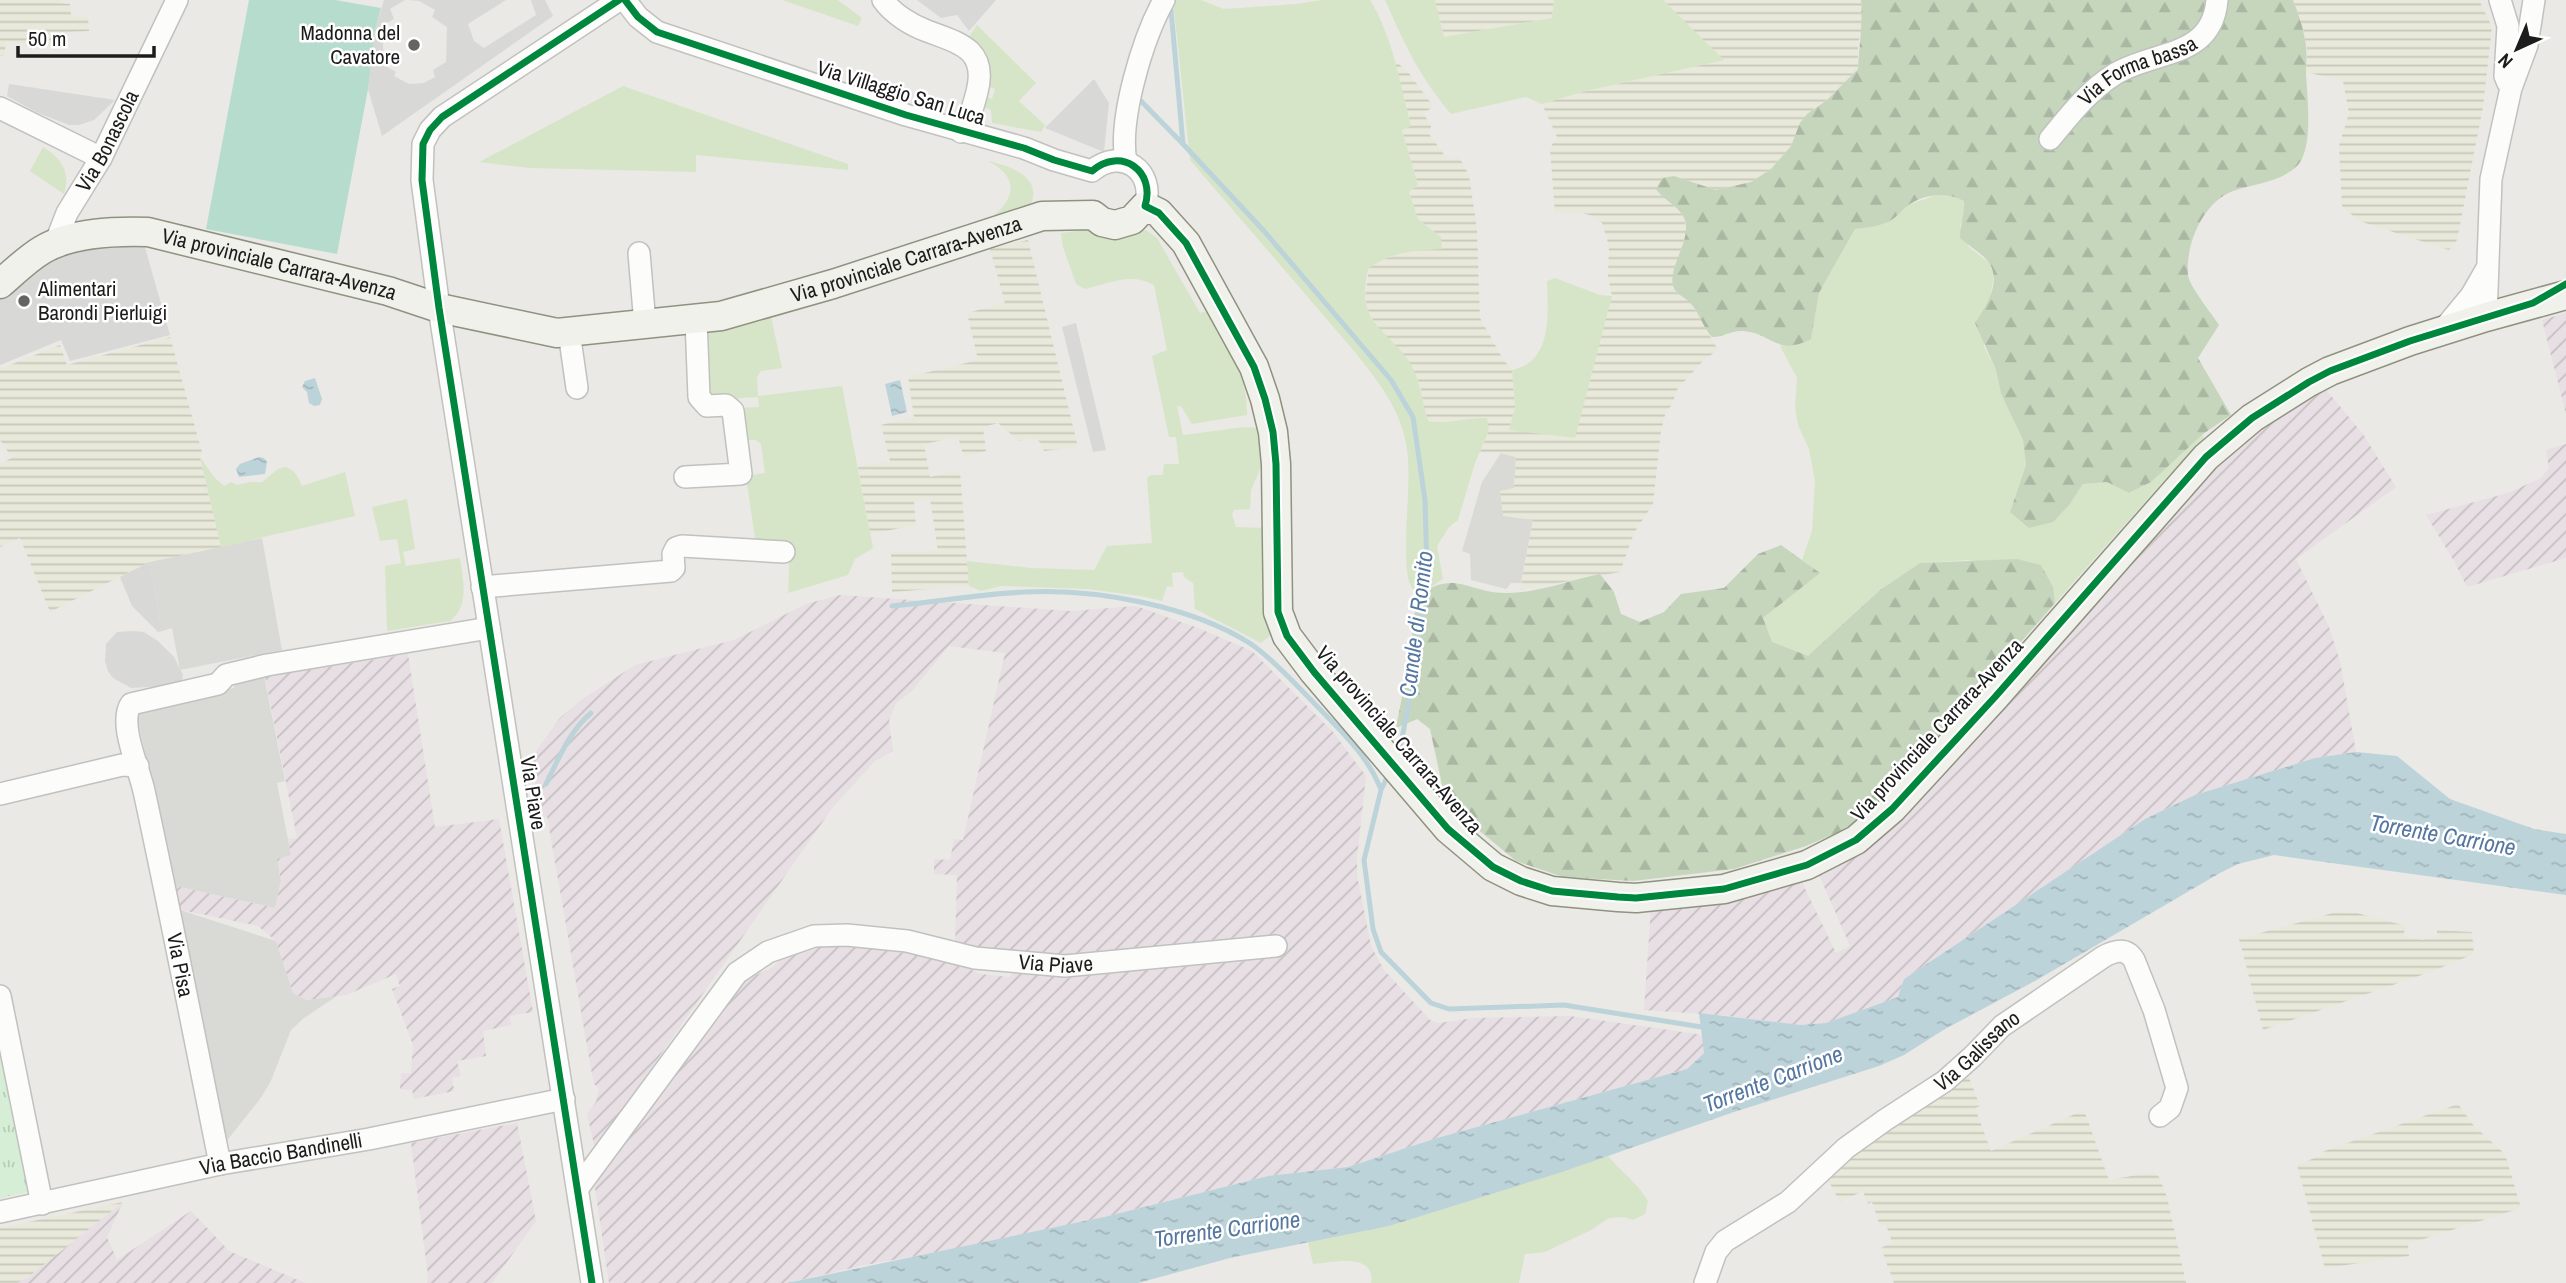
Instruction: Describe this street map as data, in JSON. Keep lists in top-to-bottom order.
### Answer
{
  "streets": {
    "main road": ["Via provinciale Carrara-Avenza"],
    "street": [
      "Via Forma bassa",
      "Via Villaggio San Luca",
      "Via Bonascola",
      "Via Piave",
      "Via Pisa",
      "Via Galissano",
      "Via Baccio Bandinelli"
    ]
  },
  "crossings": [
    ["Via Bonascola", "Via provinciale Carrara-Avenza"],
    ["Via provinciale Carrara-Avenza", "Via Piave"],
    ["Via Piave", "Via Pisa"],
    ["Via Piave", "Via Baccio Bandinelli"],
    ["Via Pisa", "Via Baccio Bandinelli"]
  ],
  "water": ["Canale di Romito", "Torrente Carrione"],
  "places": ["Madonna del Cavatore", "Alimentari Barondi Pierluigi"],
  "scale_bar": "50 m",
  "north": "bottom left"
}
